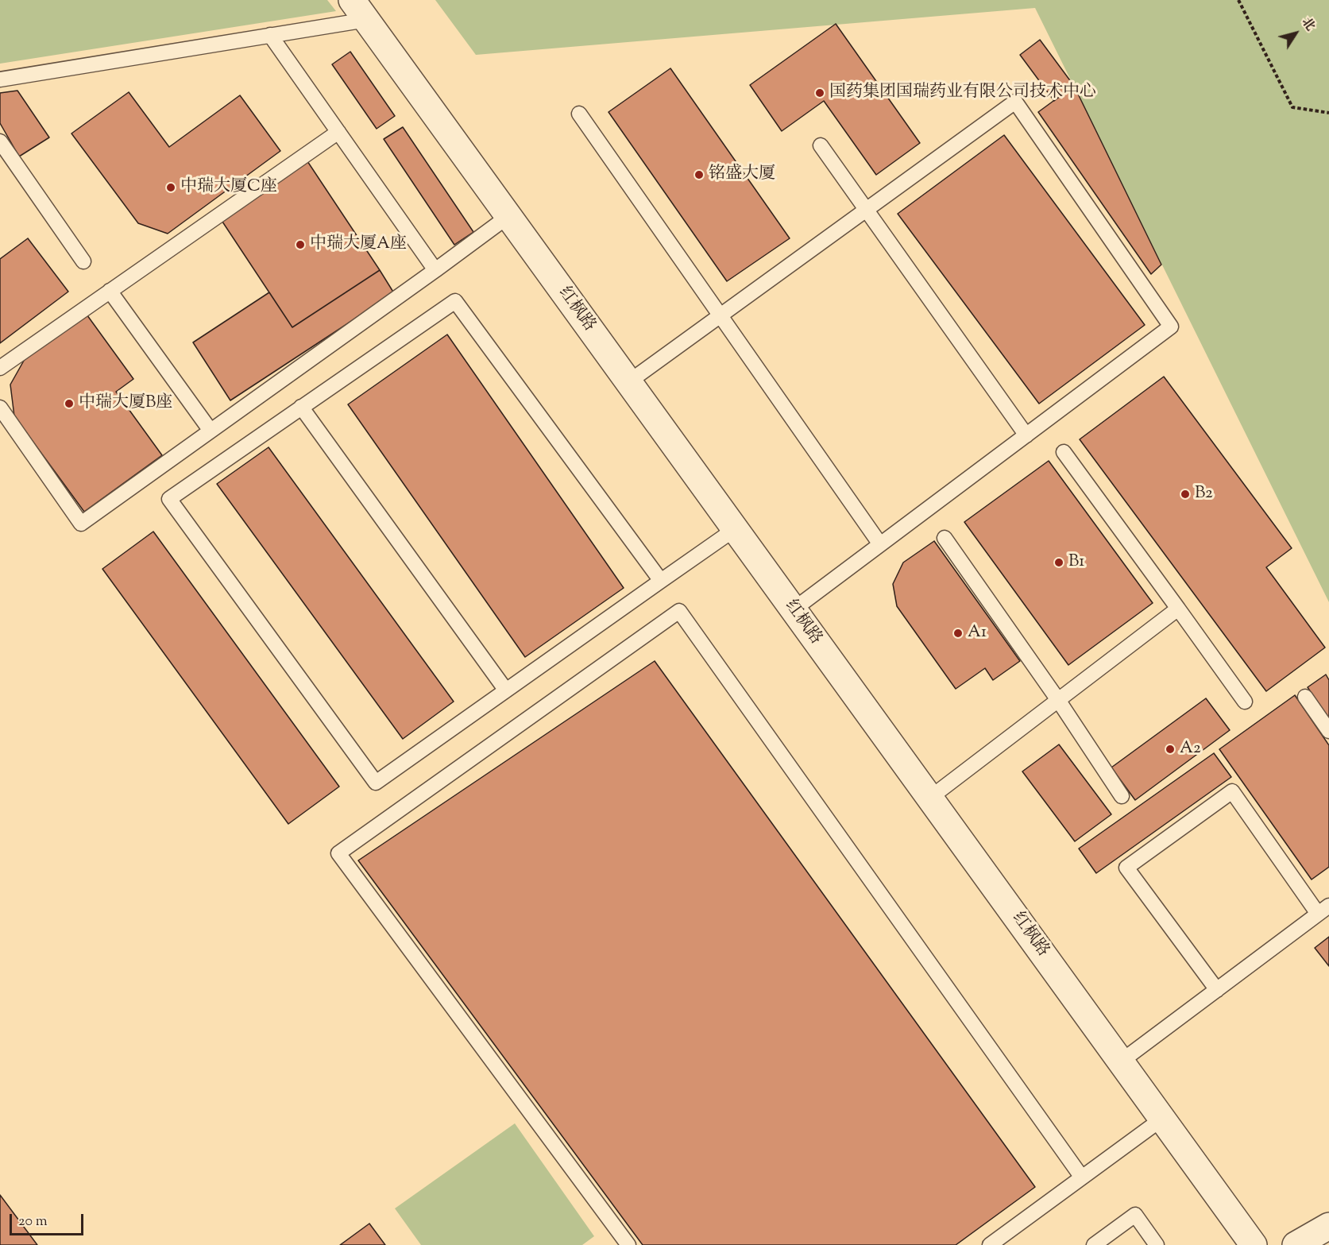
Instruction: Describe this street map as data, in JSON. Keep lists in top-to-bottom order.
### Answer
{
  "streets": {
    "street": ["红枫路"]
  },
  "places": [
    "国药集团国瑞药业有限公司技术中心",
    "铭盛大厦",
    "中瑞大厦C座",
    "中瑞大厦A座",
    "中瑞大厦B座",
    "B2",
    "B1",
    "A1",
    "A2"
  ],
  "scale_bar": "20 m",
  "north": "top right"
}
